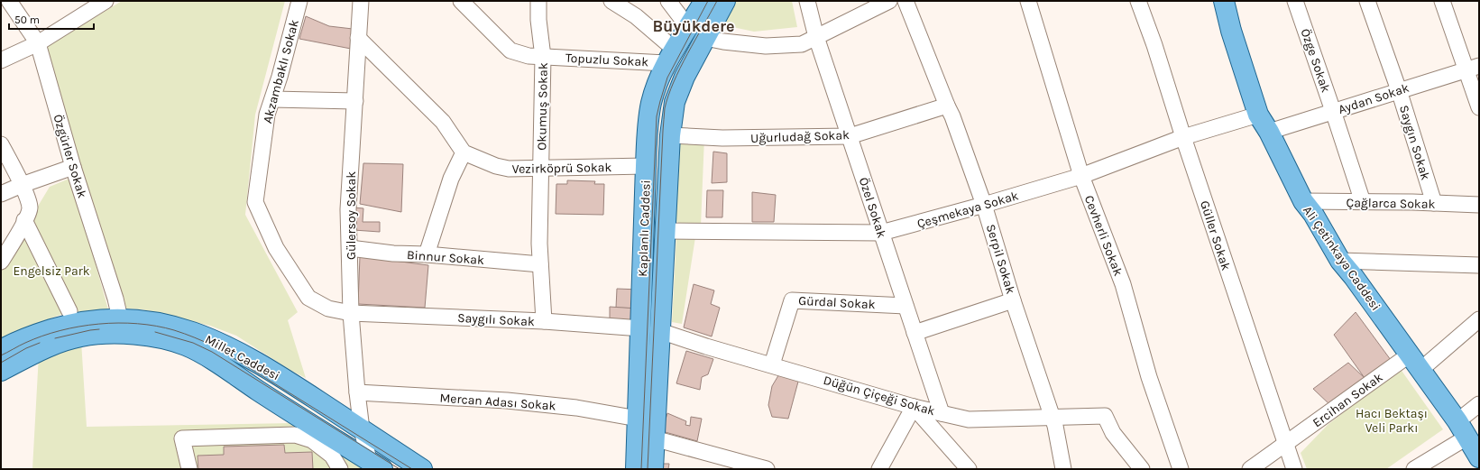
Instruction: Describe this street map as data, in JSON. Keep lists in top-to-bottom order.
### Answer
{
  "streets": {
    "main road": ["Kaplanlı Caddesi", "Ali Çetinkaya Caddesi", "Millet Caddesi"],
    "street": [
      "Topuzlu Sokak",
      "Özge Sokak",
      "Akzambaklı Sokak",
      "Aydan Sokak",
      "Okumuş Sokak",
      "Uğurludağ Sokak",
      "Saygın Sokak",
      "Özgürler Sokak",
      "Vezirköprü Sokak",
      "Çağlarca Sokak",
      "Özel Sokak",
      "Çeşmekaya Sokak",
      "Gülersoy Sokak",
      "Cevherli Sokak",
      "Güller Sokak",
      "Binnur Sokak",
      "Serpil Sokak",
      "Gürdal Sokak",
      "Saygılı Sokak",
      "Düğün Çiçeği Sokak",
      "Ercihan Sokak",
      "Mercan Adası Sokak"
    ]
  },
  "crossings": [
    ["Topuzlu Sokak", "Okumuş Sokak"],
    ["Topuzlu Sokak", "Kaplanlı Caddesi"],
    ["Özge Sokak", "Aydan Sokak"],
    ["Özge Sokak", "Çağlarca Sokak"],
    ["Akzambaklı Sokak", "Gülersoy Sokak"],
    ["Akzambaklı Sokak", "Saygılı Sokak"],
    ["Aydan Sokak", "Saygın Sokak"],
    ["Aydan Sokak", "Ali Çetinkaya Caddesi"],
    ["Okumuş Sokak", "Vezirköprü Sokak"],
    ["Okumuş Sokak", "Binnur Sokak"],
    ["Okumuş Sokak", "Saygılı Sokak"],
    ["Uğurludağ Sokak", "Özel Sokak"],
    ["Uğurludağ Sokak", "Kaplanlı Caddesi"],
    ["Uğurludağ Sokak", "Serpil Sokak"],
    ["Saygın Sokak", "Çağlarca Sokak"],
    ["Özgürler Sokak", "Millet Caddesi"],
    ["Vezirköprü Sokak", "Kaplanlı Caddesi"],
    ["Çağlarca Sokak", "Ali Çetinkaya Caddesi"],
    ["Özel Sokak", "Çeşmekaya Sokak"],
    ["Özel Sokak", "Gürdal Sokak"],
    ["Özel Sokak", "Düğün Çiçeği Sokak"],
    ["Çeşmekaya Sokak", "Kaplanlı Caddesi"],
    ["Çeşmekaya Sokak", "Cevherli Sokak"],
    ["Çeşmekaya Sokak", "Güller Sokak"],
    ["Çeşmekaya Sokak", "Ali Çetinkaya Caddesi"],
    ["Çeşmekaya Sokak", "Serpil Sokak"],
    ["Gülersoy Sokak", "Binnur Sokak"],
    ["Gülersoy Sokak", "Saygılı Sokak"],
    ["Gülersoy Sokak", "Millet Caddesi"],
    ["Gülersoy Sokak", "Mercan Adası Sokak"],
    ["Kaplanlı Caddesi", "Saygılı Sokak"],
    ["Kaplanlı Caddesi", "Düğün Çiçeği Sokak"],
    ["Kaplanlı Caddesi", "Mercan Adası Sokak"],
    ["Güller Sokak", "Ercihan Sokak"],
    ["Ali Çetinkaya Caddesi", "Ercihan Sokak"],
    ["Serpil Sokak", "Düğün Çiçeği Sokak"],
    ["Gürdal Sokak", "Düğün Çiçeği Sokak"],
    ["Saygılı Sokak", "Düğün Çiçeği Sokak"]
  ],
  "districts": ["Büyükdere"],
  "parks": ["Engelsiz Park", "Hacı Bektaşı Veli Parkı"],
  "scale_bar": "50 m"
}
